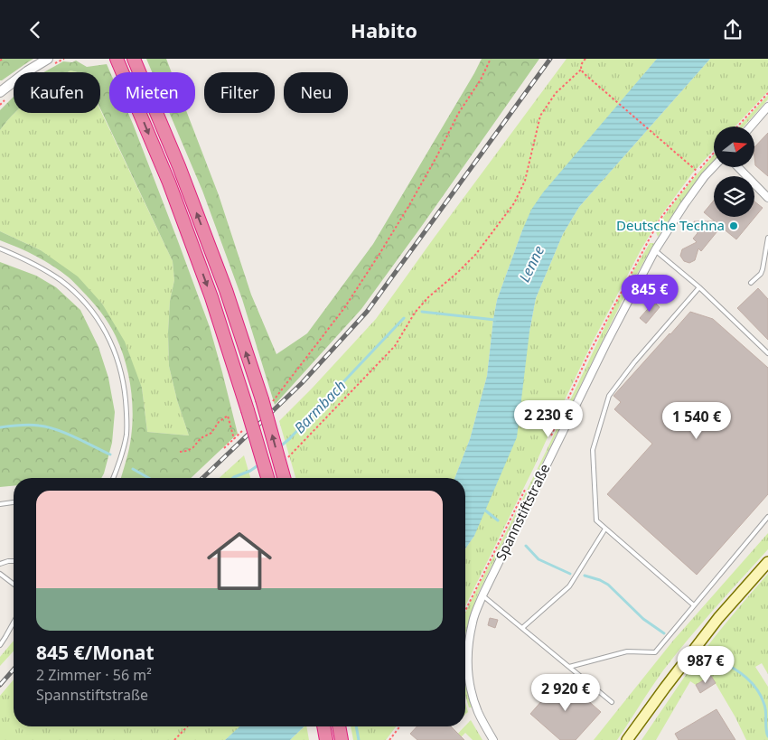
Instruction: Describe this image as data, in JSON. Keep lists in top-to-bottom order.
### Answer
{
  "streets": {
    "street": ["Spannstiftstraße"]
  },
  "water": ["Lenne", "Barmbach"],
  "places": ["Deutsche Techna"],
  "north": "right",
  "page": {
    "header": "Habito",
    "chip": [
      "Kaufen",
      "Mieten",
      "Filter",
      "Neu"
    ],
    "price": [
      "845 €",
      "2 230 €",
      "1 540 €",
      "987 €",
      "2 920 €"
    ],
    "list": [
      {
        "name": "845 €/Monat",
        "note": "2 Zimmer · 56 m² · Spannstiftstraße"
      }
    ]
  }
}
